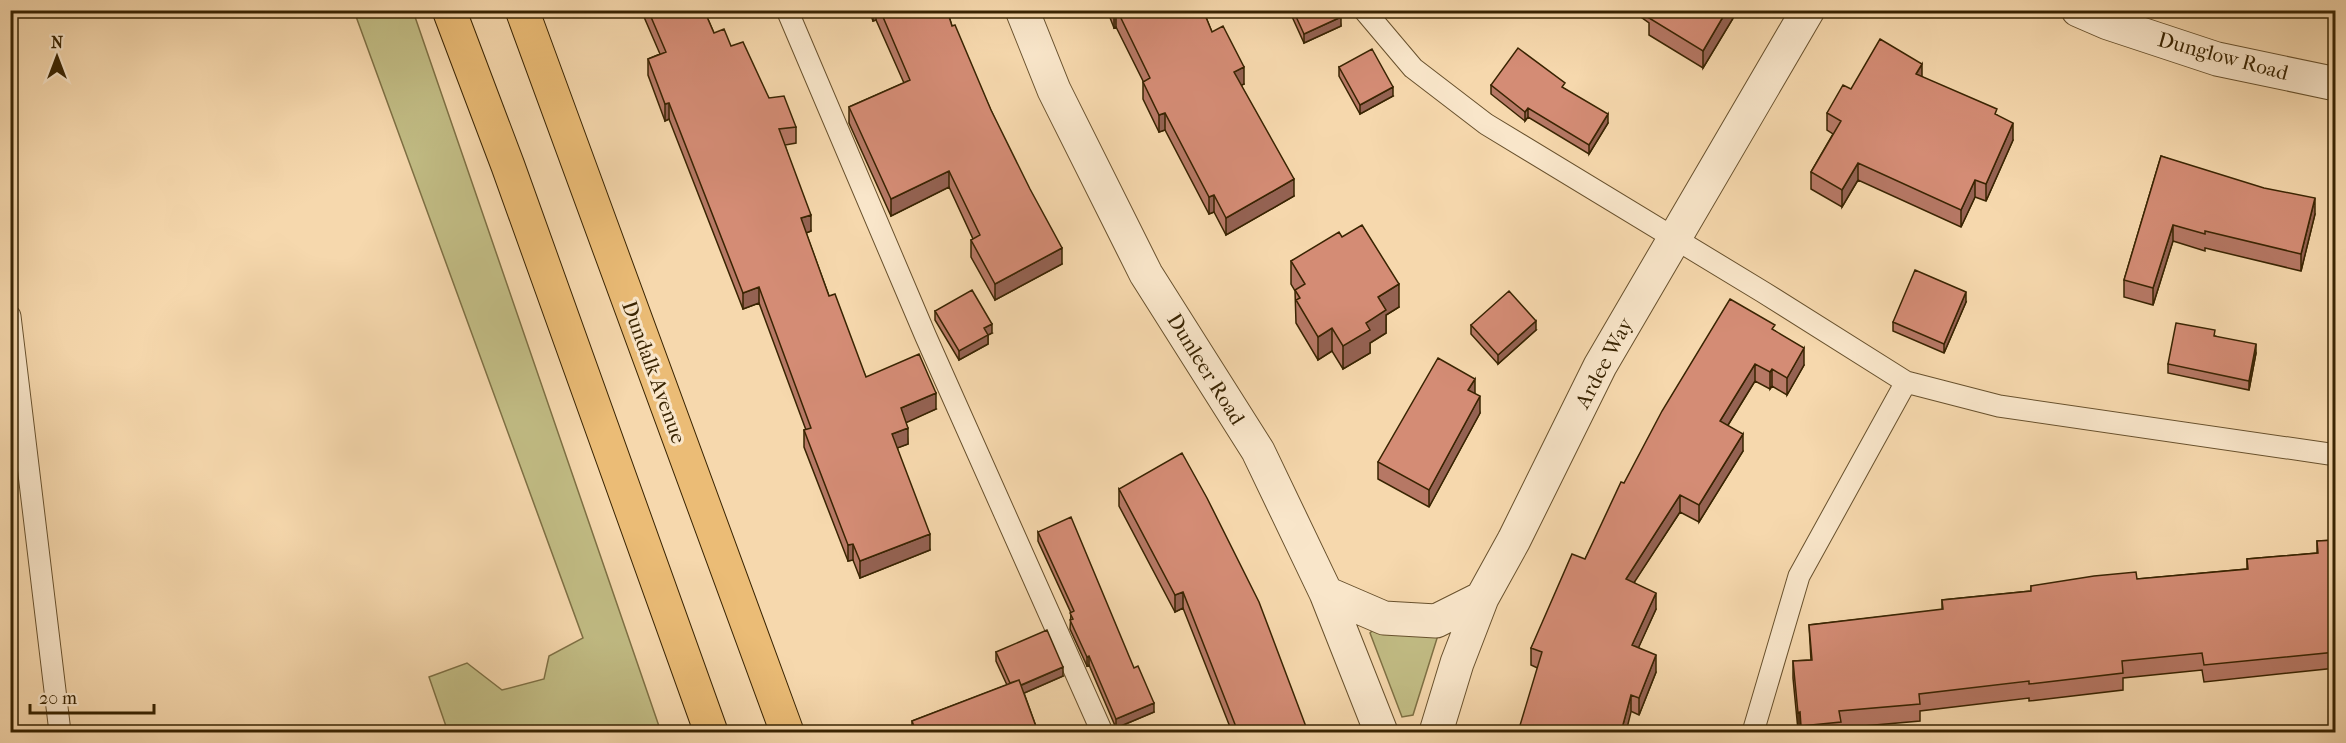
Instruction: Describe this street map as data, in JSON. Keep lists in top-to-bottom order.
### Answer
{
  "streets": {
    "main road": ["Dundalk Avenue"],
    "street": ["Dunglow Road", "Ardee Way", "Dunleer Road"]
  },
  "scale_bar": "20 m",
  "north": "top"
}
